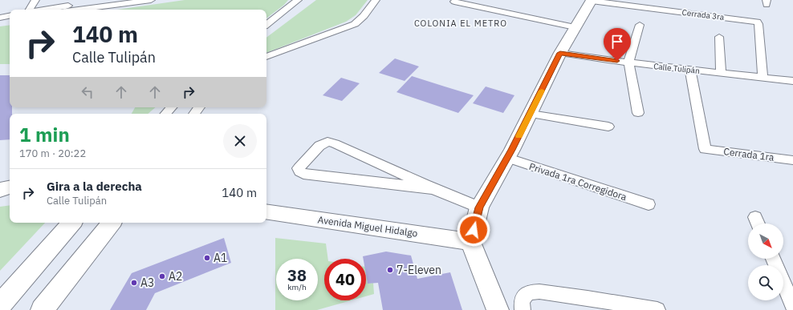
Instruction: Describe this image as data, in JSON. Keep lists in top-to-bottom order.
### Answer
{
  "streets": {
    "street": [
      "Cerrada 3ra",
      "Calle Tulipán",
      "Cerrada 1ra",
      "Privada 1ra Corregidora",
      "Avenida Miguel Hidalgo"
    ]
  },
  "crossings": [
    ["Cerrada 3ra", "Calle Tulipán"],
    ["Calle Tulipán", "Cerrada 1ra"]
  ],
  "districts": ["COLONIA EL METRO"],
  "places": [
    "A1",
    "7-Eleven",
    "A2",
    "A3"
  ],
  "north": "bottom right",
  "page": {
    "turn": ["140 m", "Calle Tulipán"],
    "heading": ["1 min", "170 m · 20:22"],
    "list": [
      {
        "name": "Gira a la derecha",
        "note": "Calle Tulipán",
        "value": "140 m"
      }
    ],
    "speed": "38 km/h",
    "limit": "40"
  }
}
